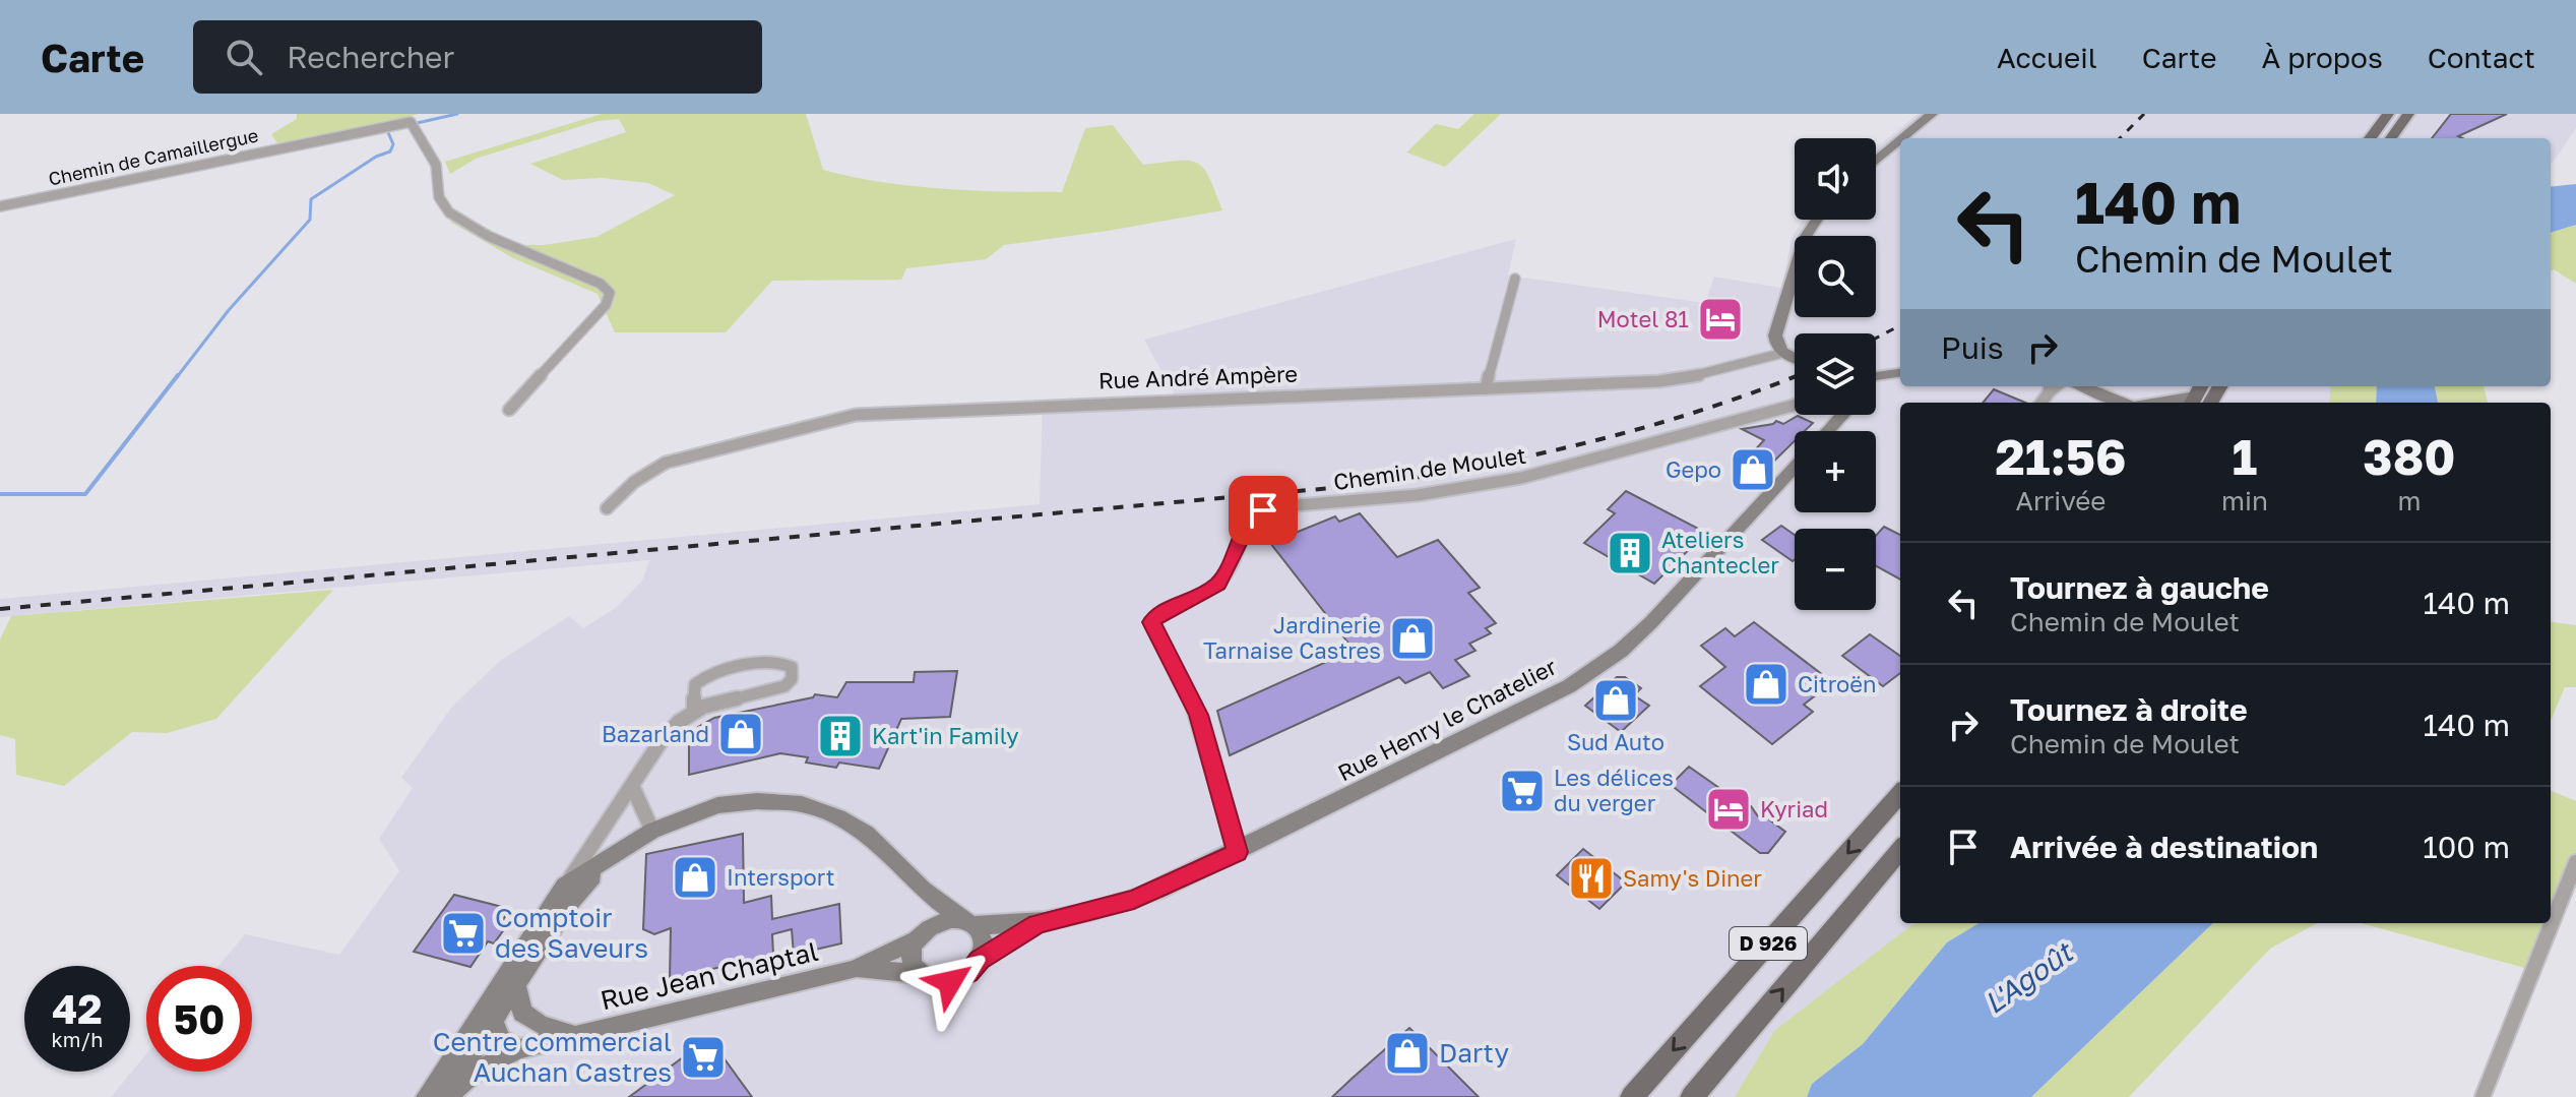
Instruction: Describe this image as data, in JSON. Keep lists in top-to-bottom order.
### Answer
{
  "streets": {
    "main road": ["Rue Henry le Chatelier", "D 926", "Rue Jean Chaptal"],
    "street": ["Chemin de Camaillergue", "Rue André Ampère", "Chemin de Moulet"]
  },
  "crossings": [
    ["Chemin de Moulet", "Rue Henry le Chatelier"],
    ["Rue Henry le Chatelier", "Rue Jean Chaptal"]
  ],
  "water": ["L'Agoût"],
  "places": {
    "hotel": ["Motel 81", "Kyriad"],
    "shop": [
      "Gepo",
      "Jardinerie Tarnaise Castres",
      "Citroën",
      "Sud Auto",
      "Bazarland",
      "Intersport",
      "Darty"
    ],
    "building": ["Ateliers Chantecler", "Kart'in Family"],
    "supermarket": ["Les délices du verger", "Comptoir des Saveurs", "Centre commercial Auchan Castres"],
    "restaurant": ["Samy's Diner"]
  },
  "page": {
    "header": "Carte",
    "search": "Rechercher",
    "nav": [
      "Accueil",
      "Carte",
      "À propos",
      "Contact"
    ],
    "map_buttons": ["+", "−"],
    "turn": ["140 m", "Chemin de Moulet"],
    "then": "Puis",
    "eta": [
      "21:56",
      "Arrivée",
      "1",
      "min",
      "380",
      "m"
    ],
    "list": [
      {
        "name": "Tournez à gauche",
        "note": "Chemin de Moulet",
        "value": "140 m"
      },
      {
        "name": "Tournez à droite",
        "note": "Chemin de Moulet",
        "value": "140 m"
      },
      {
        "name": "Arrivée à destination",
        "value": "100 m"
      }
    ],
    "speed": "42 km/h",
    "limit": "50"
  }
}
